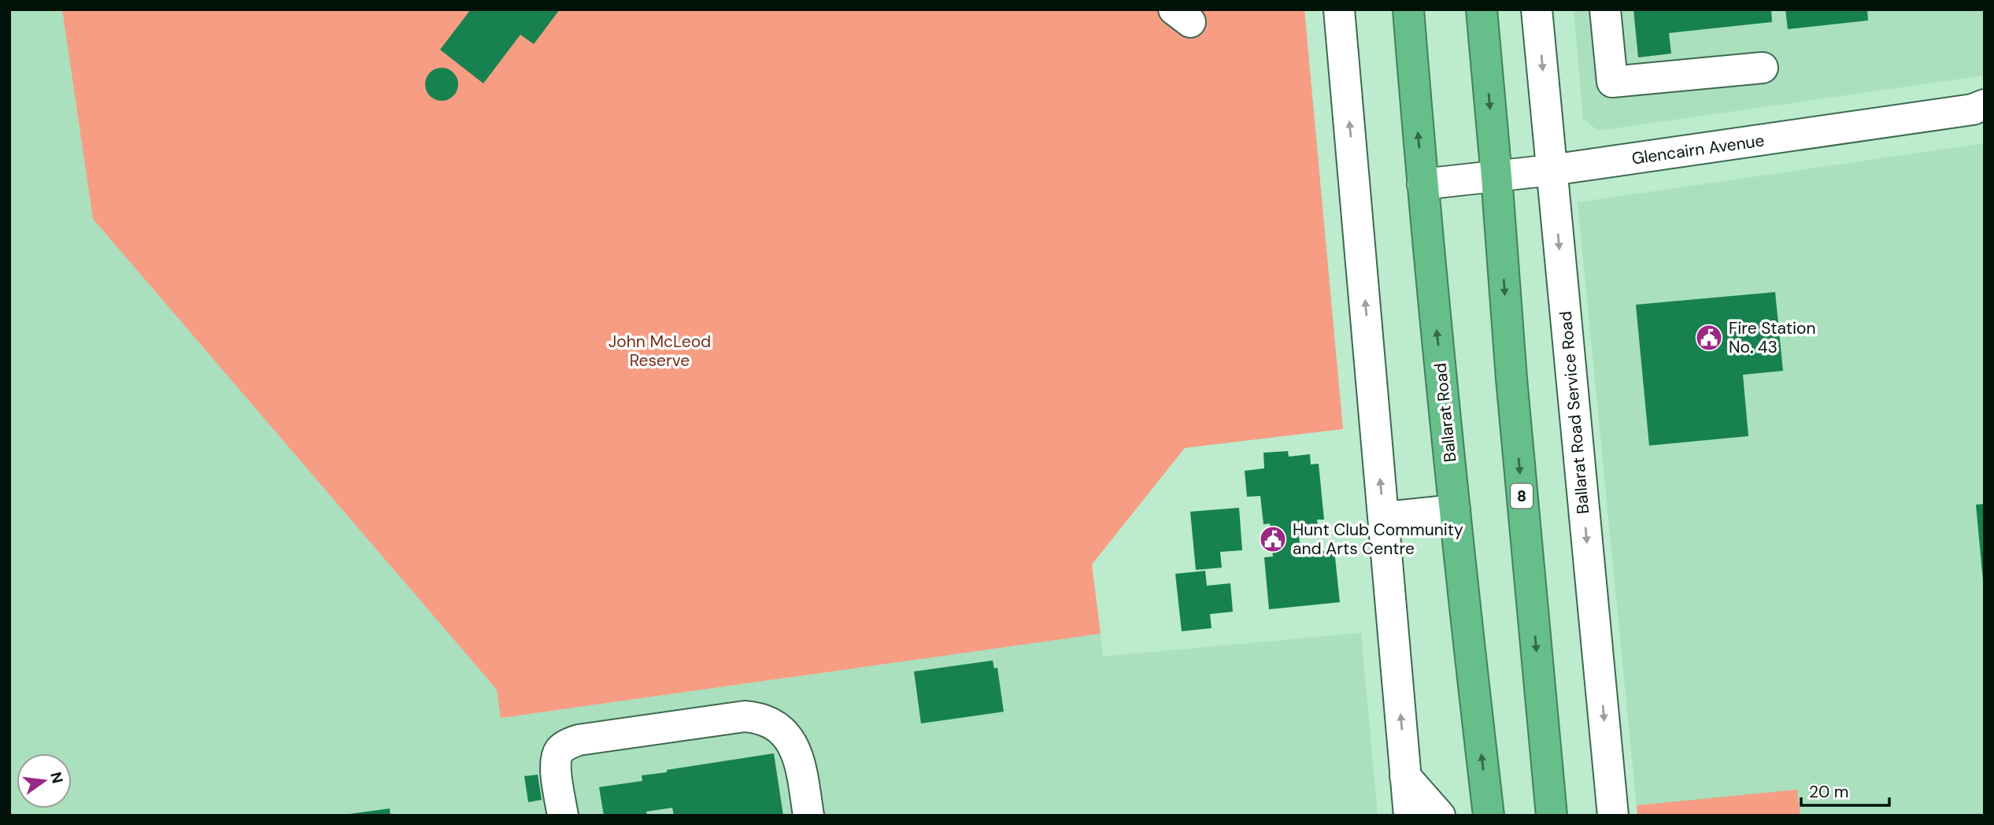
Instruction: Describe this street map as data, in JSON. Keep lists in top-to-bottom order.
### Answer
{
  "streets": {
    "highway": ["Ballarat Road", "8"],
    "street": ["Glencairn Avenue", "Ballarat Road Service Road"]
  },
  "crossings": [
    ["Glencairn Avenue", "Ballarat Road"],
    ["Glencairn Avenue", "Ballarat Road Service Road"],
    ["Glencairn Avenue", "8"]
  ],
  "parks": ["John McLeod Reserve"],
  "places": {
    "public building": ["Fire Station No. 43", "Hunt Club Community and Arts Centre"]
  },
  "scale_bar": "20 m",
  "north": "right"
}
